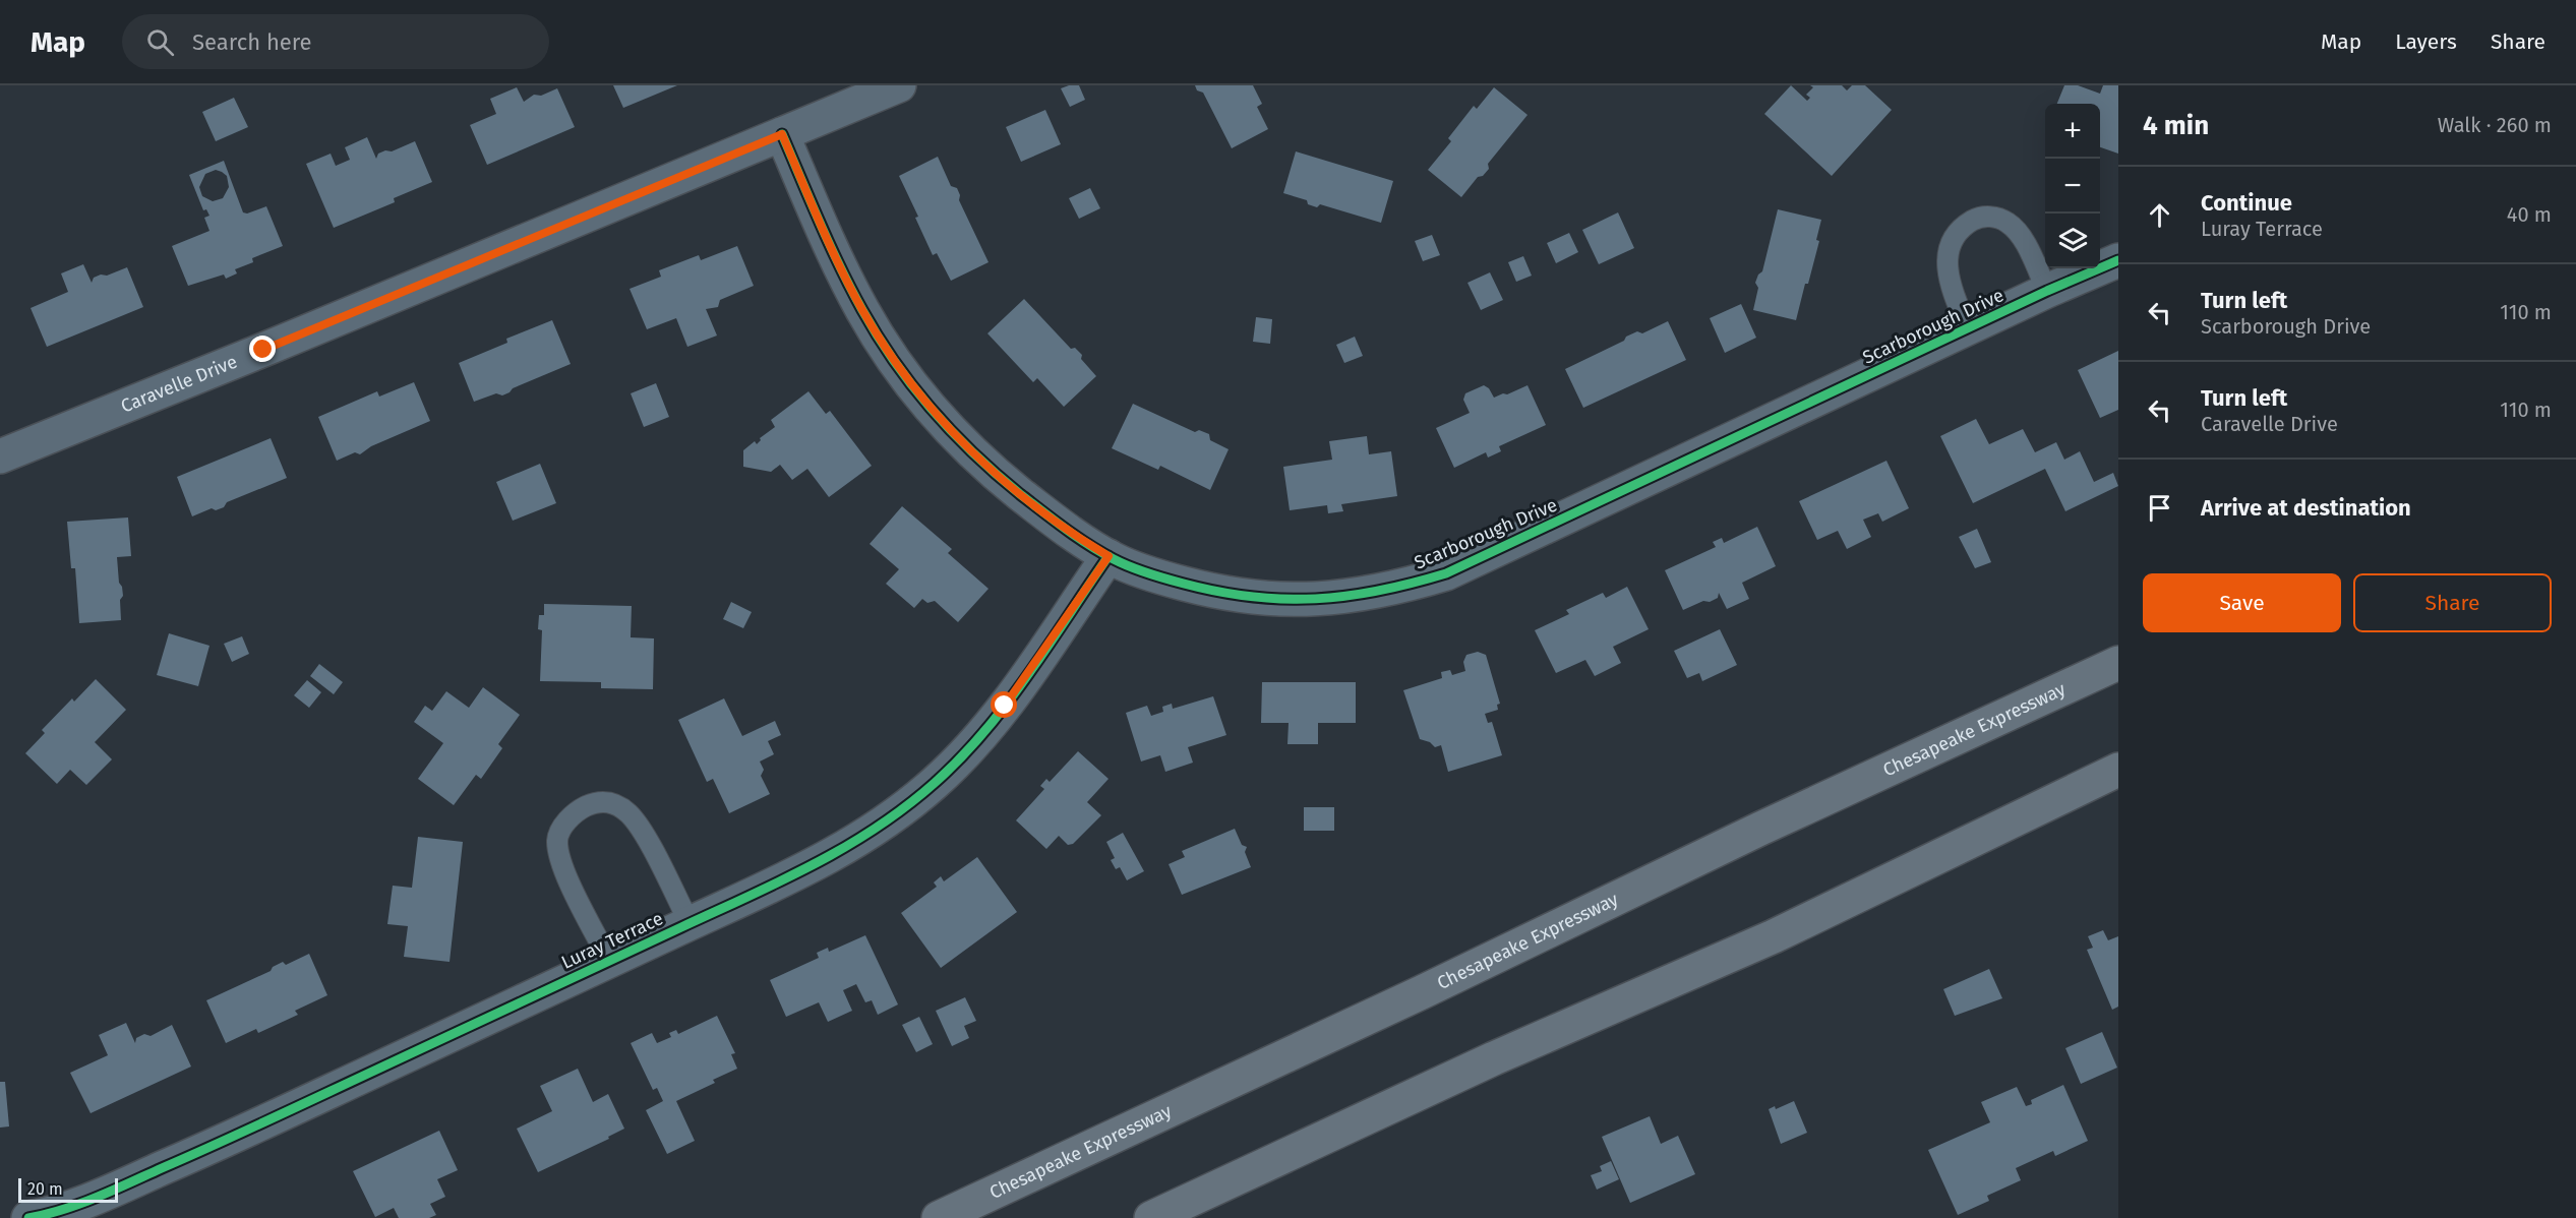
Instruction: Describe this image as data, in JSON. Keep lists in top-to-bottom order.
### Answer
{
  "streets": {
    "highway": ["Chesapeake Expressway"],
    "street": ["Scarborough Drive", "Caravelle Drive", "Luray Terrace"]
  },
  "crossings": [
    ["Scarborough Drive", "Caravelle Drive"],
    ["Scarborough Drive", "Luray Terrace"]
  ],
  "scale_bar": "20 m",
  "page": {
    "header": "Map",
    "search": "Search here",
    "nav": ["Map", "Layers", "Share"],
    "heading": ["4 min", "Walk · 260 m"],
    "map_buttons": ["+", "−"],
    "list": [
      ["Continue", "Luray Terrace", "40 m"],
      ["Turn left", "Scarborough Drive", "110 m"],
      ["Turn left", "Caravelle Drive", "110 m"],
      "Arrive at destination"
    ],
    "buttons": ["Save", "Share"],
    "scale": "20 m"
  }
}
